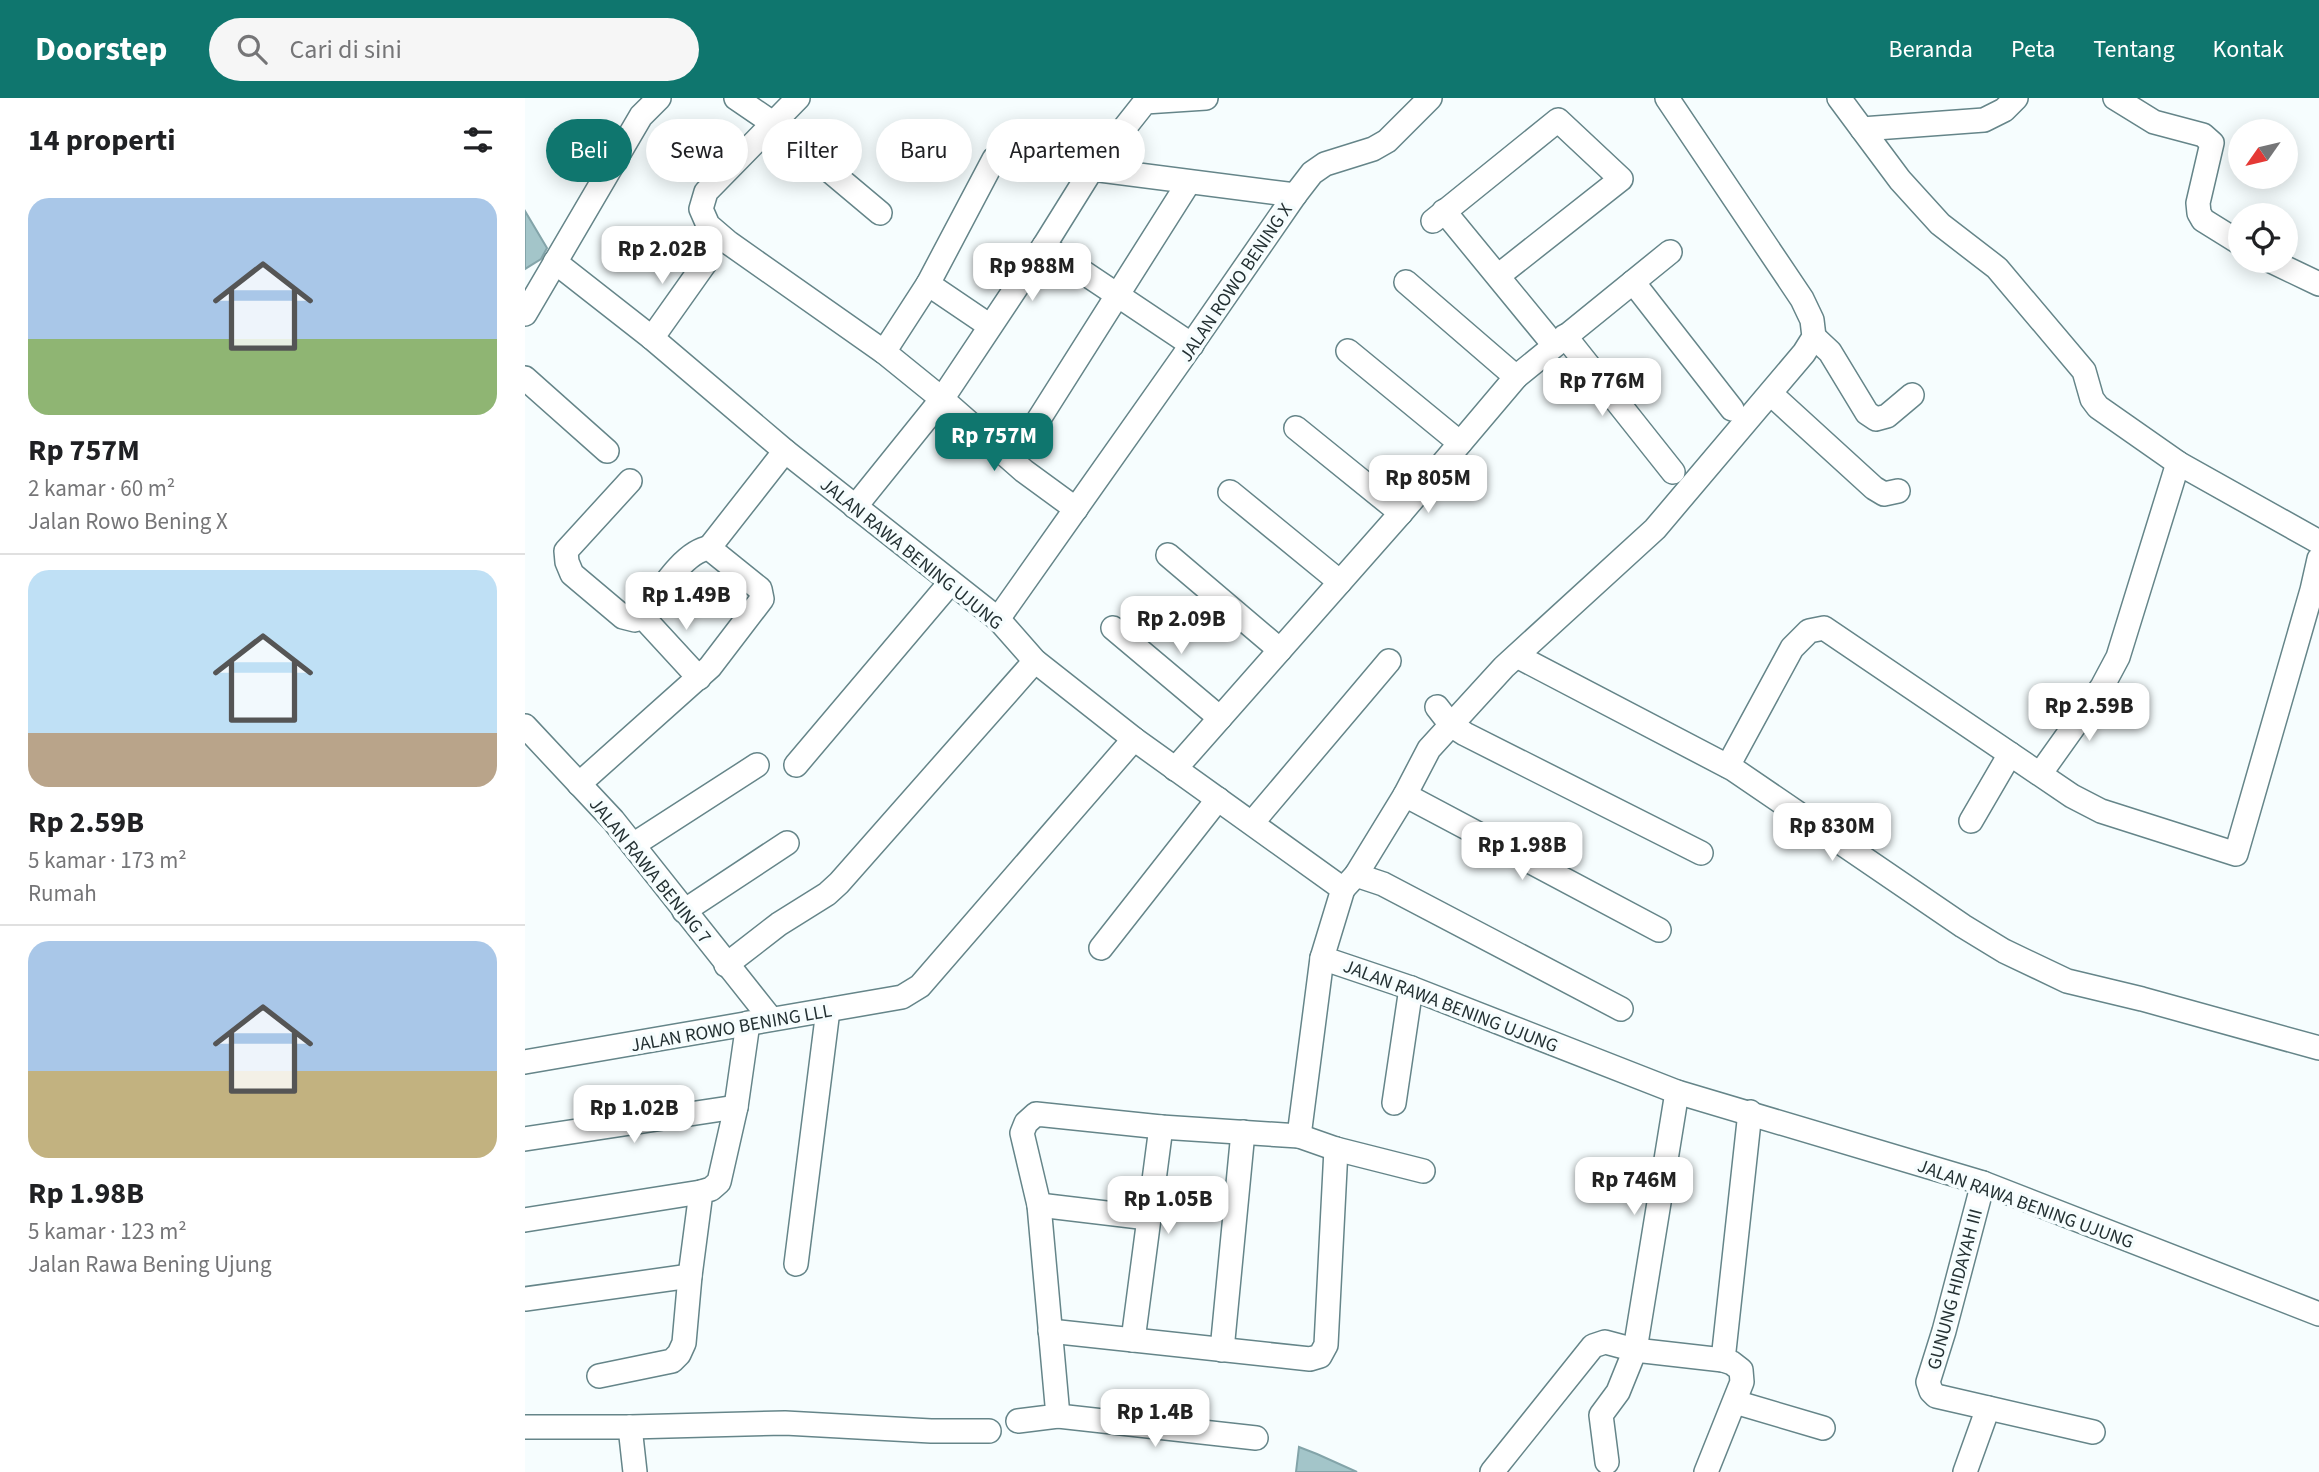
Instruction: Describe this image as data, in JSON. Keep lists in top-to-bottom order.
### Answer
{
  "streets": {
    "street": [
      "JALAN ROWO BENING X",
      "JALAN RAWA BENING UJUNG",
      "JALAN RAWA BENING 7",
      "JALAN ROWO BENING LLL",
      "GUNUNG HIDAYAH III"
    ]
  },
  "crossings": [
    ["JALAN ROWO BENING X", "JALAN RAWA BENING UJUNG"],
    ["JALAN RAWA BENING UJUNG", "JALAN ROWO BENING LLL"],
    ["JALAN RAWA BENING UJUNG", "GUNUNG HIDAYAH III"],
    ["JALAN RAWA BENING 7", "JALAN ROWO BENING LLL"]
  ],
  "north": "bottom left",
  "page": {
    "header": "Doorstep",
    "search": "Cari di sini",
    "nav": [
      "Beranda",
      "Peta",
      "Tentang",
      "Kontak"
    ],
    "heading": "14 properti",
    "chip": [
      "Beli",
      "Sewa",
      "Filter",
      "Baru",
      "Apartemen"
    ],
    "list": [
      {
        "name": "Rp 757M",
        "note": "2 kamar · 60 m² · Jalan Rowo Bening X"
      },
      {
        "name": "Rp 2.59B",
        "note": "5 kamar · 173 m² · Rumah"
      },
      {
        "name": "Rp 1.98B",
        "note": "5 kamar · 123 m² · Jalan Rawa Bening Ujung"
      }
    ],
    "price": [
      "Rp 2.02B",
      "Rp 988M",
      "Rp 776M",
      "Rp 757M",
      "Rp 805M",
      "Rp 1.49B",
      "Rp 2.09B",
      "Rp 2.59B",
      "Rp 830M",
      "Rp 1.98B",
      "Rp 1.02B",
      "Rp 746M",
      "Rp 1.05B",
      "Rp 1.4B"
    ]
  }
}
